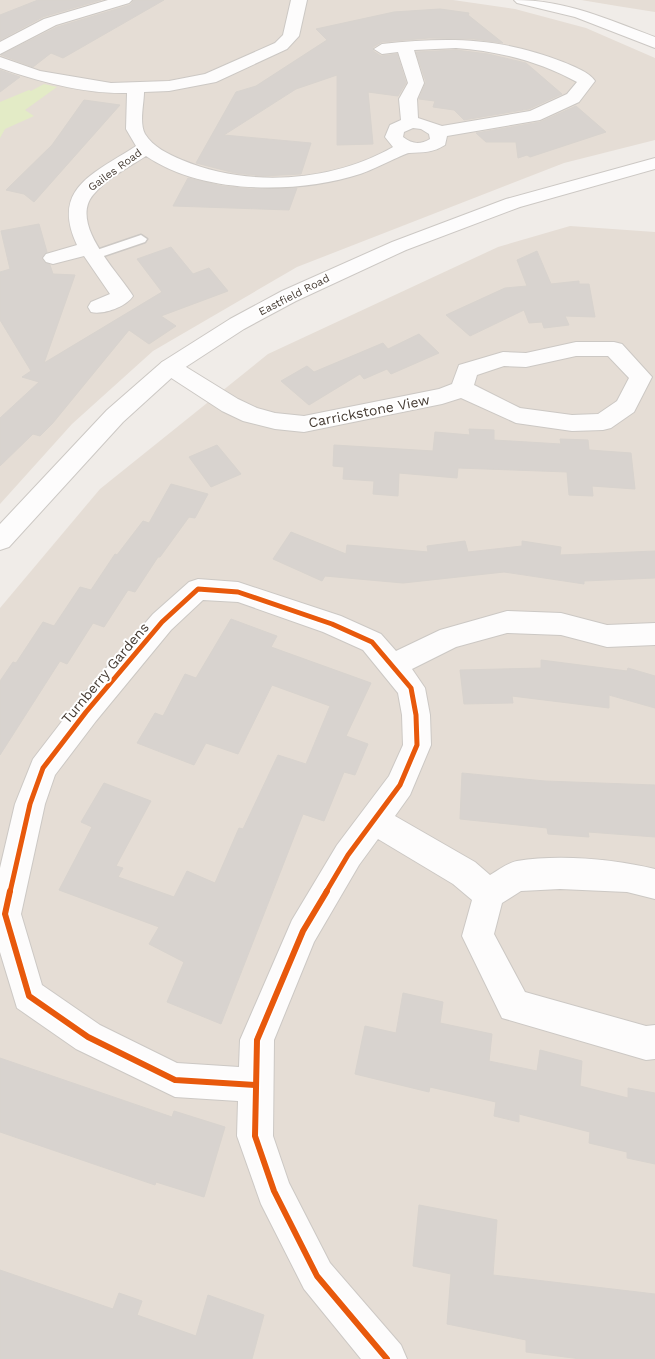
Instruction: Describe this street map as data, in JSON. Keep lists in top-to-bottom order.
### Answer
{
  "streets": {
    "street": [
      "Gailes Road",
      "Eastfield Road",
      "Carrickstone View",
      "Turnberry Gardens"
    ]
  },
  "crossings": [
    ["Eastfield Road", "Carrickstone View"]
  ]
}
